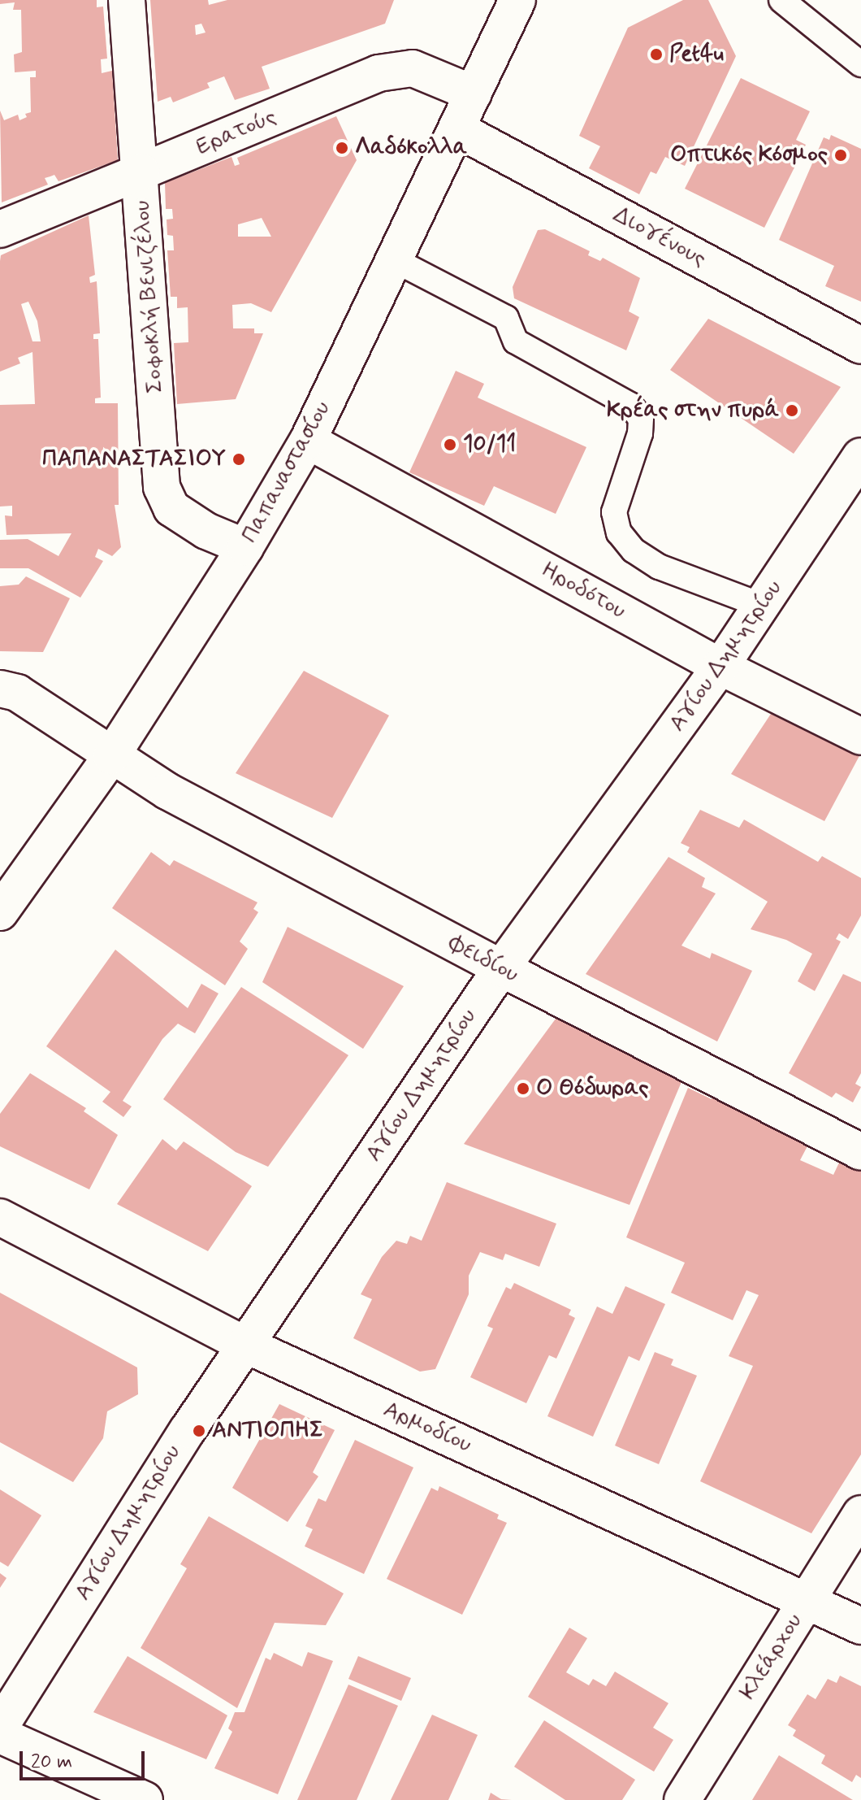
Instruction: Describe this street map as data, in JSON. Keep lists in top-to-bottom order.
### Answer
{
  "streets": {
    "street": [
      "Ερατούς",
      "Διογένους",
      "Σοφοκλή Βενιζέλου",
      "Παπαναστασίου",
      "Ηροδότου",
      "Αγίου Δημητρίου",
      "Φειδίου",
      "Αρμοδίου",
      "Κλεάρχου"
    ]
  },
  "crossings": [
    ["Ερατούς", "Σοφοκλή Βενιζέλου"],
    ["Ερατούς", "Παπαναστασίου"],
    ["Διογένους", "Παπαναστασίου"],
    ["Σοφοκλή Βενιζέλου", "Παπαναστασίου"],
    ["Παπαναστασίου", "Ηροδότου"],
    ["Παπαναστασίου", "Φειδίου"],
    ["Ηροδότου", "Αγίου Δημητρίου"],
    ["Αγίου Δημητρίου", "Φειδίου"],
    ["Αγίου Δημητρίου", "Αρμοδίου"],
    ["Αρμοδίου", "Κλεάρχου"]
  ],
  "places": [
    "Pet4u",
    "Λαδόκολλα",
    "Οπτικός Κόσμος",
    "Κρέας στην πυρά",
    "10/11",
    "ΠΑΠΑΝΑΣΤΑΣΙΟΥ",
    "Ο Θόδωρας",
    "ΑΝΤΙΟΠΗΣ"
  ],
  "scale_bar": "20 m"
}
